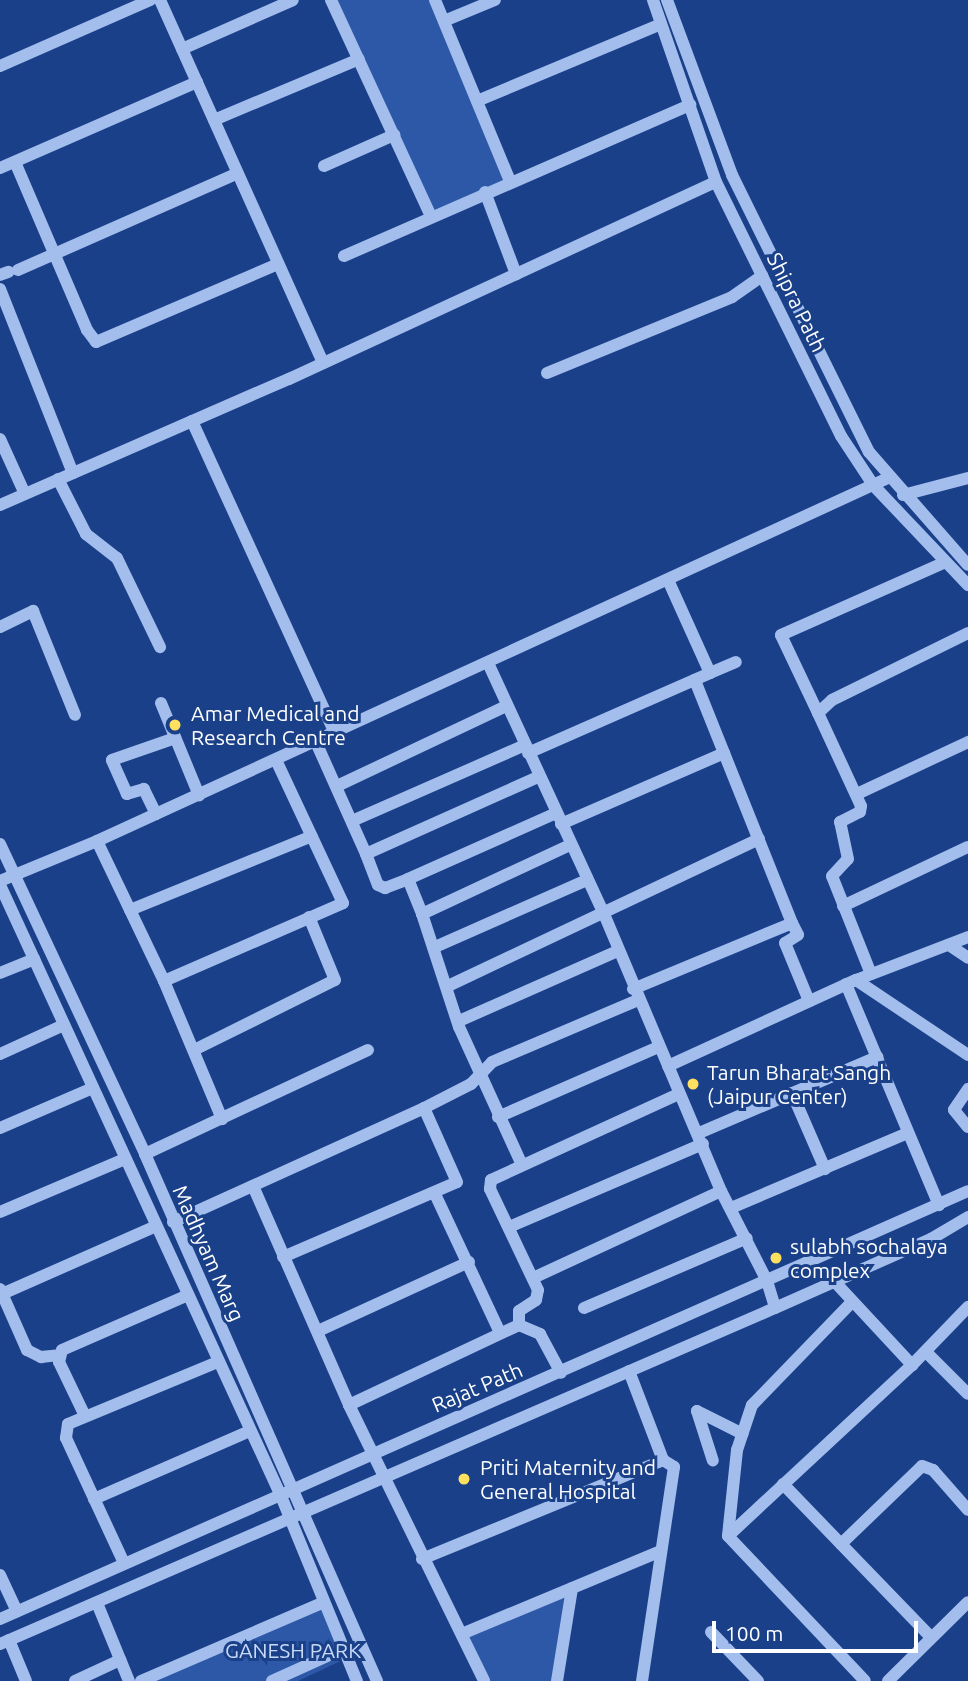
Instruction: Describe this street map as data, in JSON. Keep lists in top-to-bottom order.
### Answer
{
  "streets": {
    "street": ["Shipra Path", "Madhyam Marg", "Rajat Path"]
  },
  "crossings": [
    ["Madhyam Marg", "Rajat Path"]
  ],
  "parks": ["GANESH PARK"],
  "places": [
    "Amar Medical and Research Centre",
    "Tarun Bharat Sangh (Jaipur Center)",
    "sulabh sochalaya complex",
    "Priti Maternity and General Hospital"
  ],
  "scale_bar": "100 m"
}
